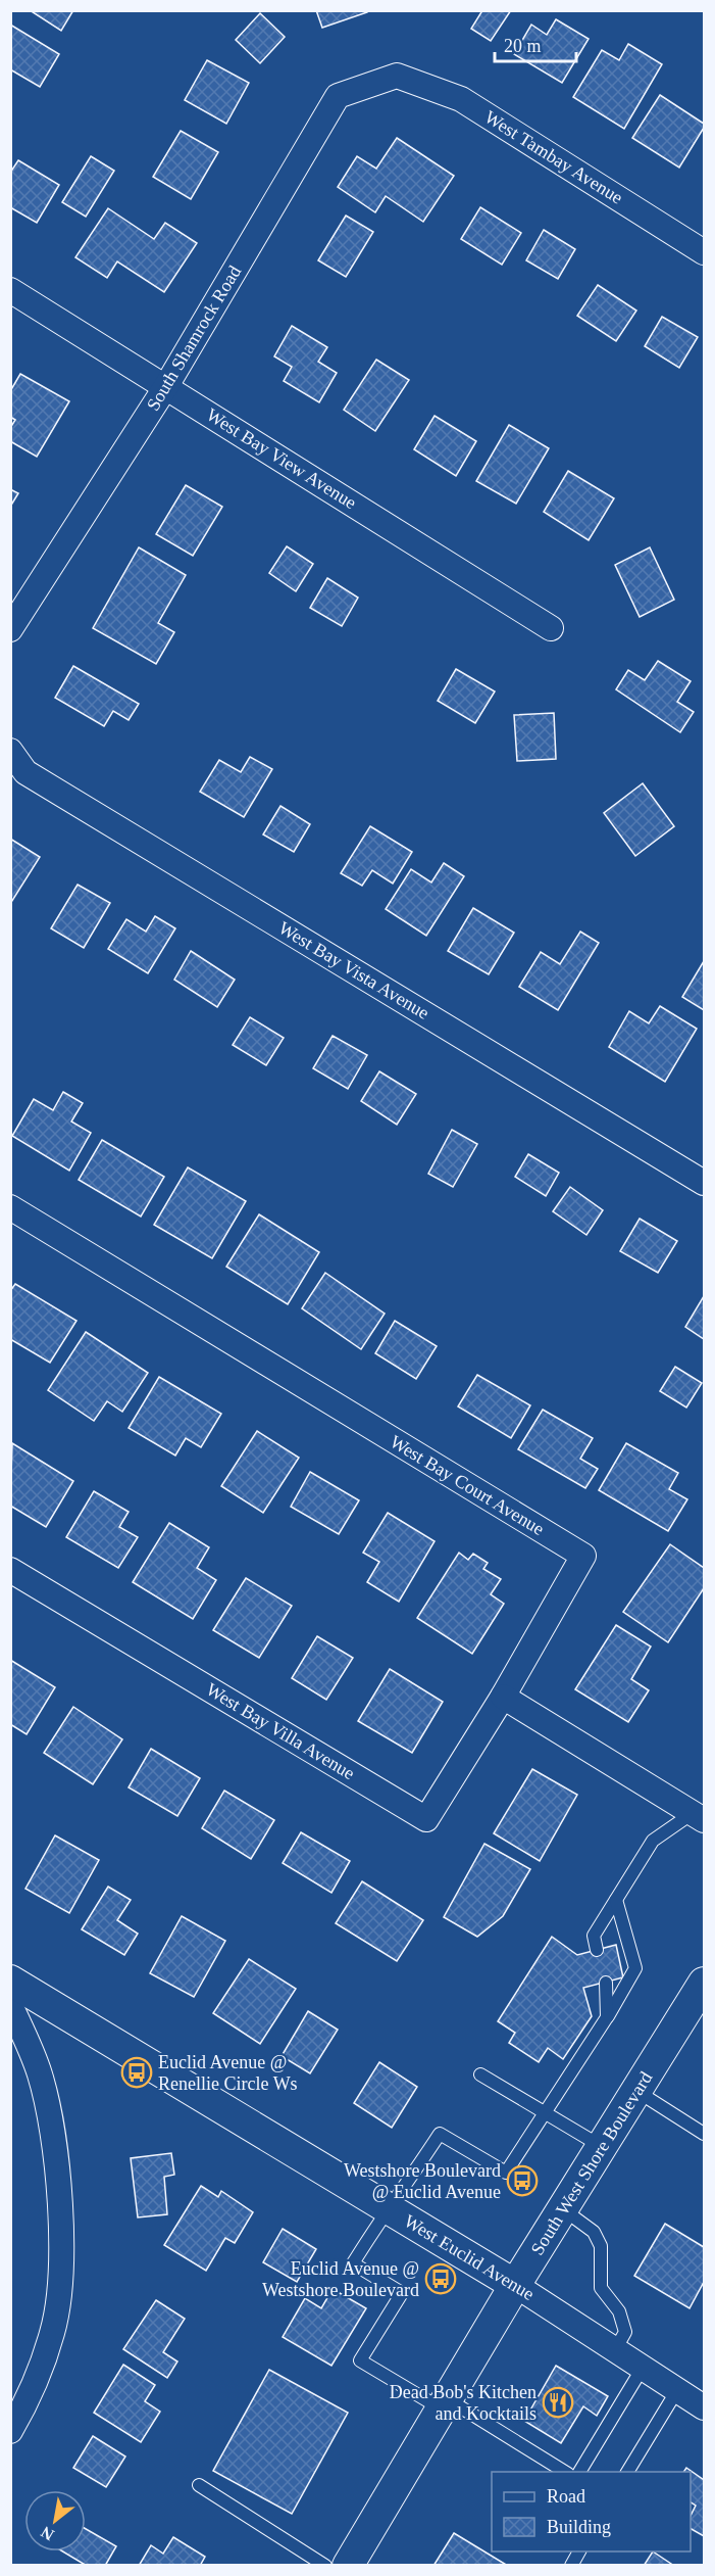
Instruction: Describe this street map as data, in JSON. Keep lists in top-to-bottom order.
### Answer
{
  "streets": {
    "street": [
      "West Tambay Avenue",
      "South Shamrock Road",
      "West Bay View Avenue",
      "West Bay Vista Avenue",
      "West Bay Court Avenue",
      "West Bay Villa Avenue",
      "South West Shore Boulevard",
      "West Euclid Avenue"
    ]
  },
  "crossings": [
    ["West Tambay Avenue", "South Shamrock Road"],
    ["South Shamrock Road", "West Bay View Avenue"],
    ["West Bay Court Avenue", "West Bay Villa Avenue"],
    ["South West Shore Boulevard", "West Euclid Avenue"]
  ],
  "places": {
    "bus stop": ["Euclid Avenue @ Renellie Circle Ws", "Westshore Boulevard @ Euclid Avenue", "Euclid Avenue @ Westshore Boulevard"],
    "restaurant": ["Dead Bob's Kitchen and Kocktails"]
  },
  "legend": ["Road", "Building"],
  "scale_bar": "20 m",
  "north": "bottom left"
}
